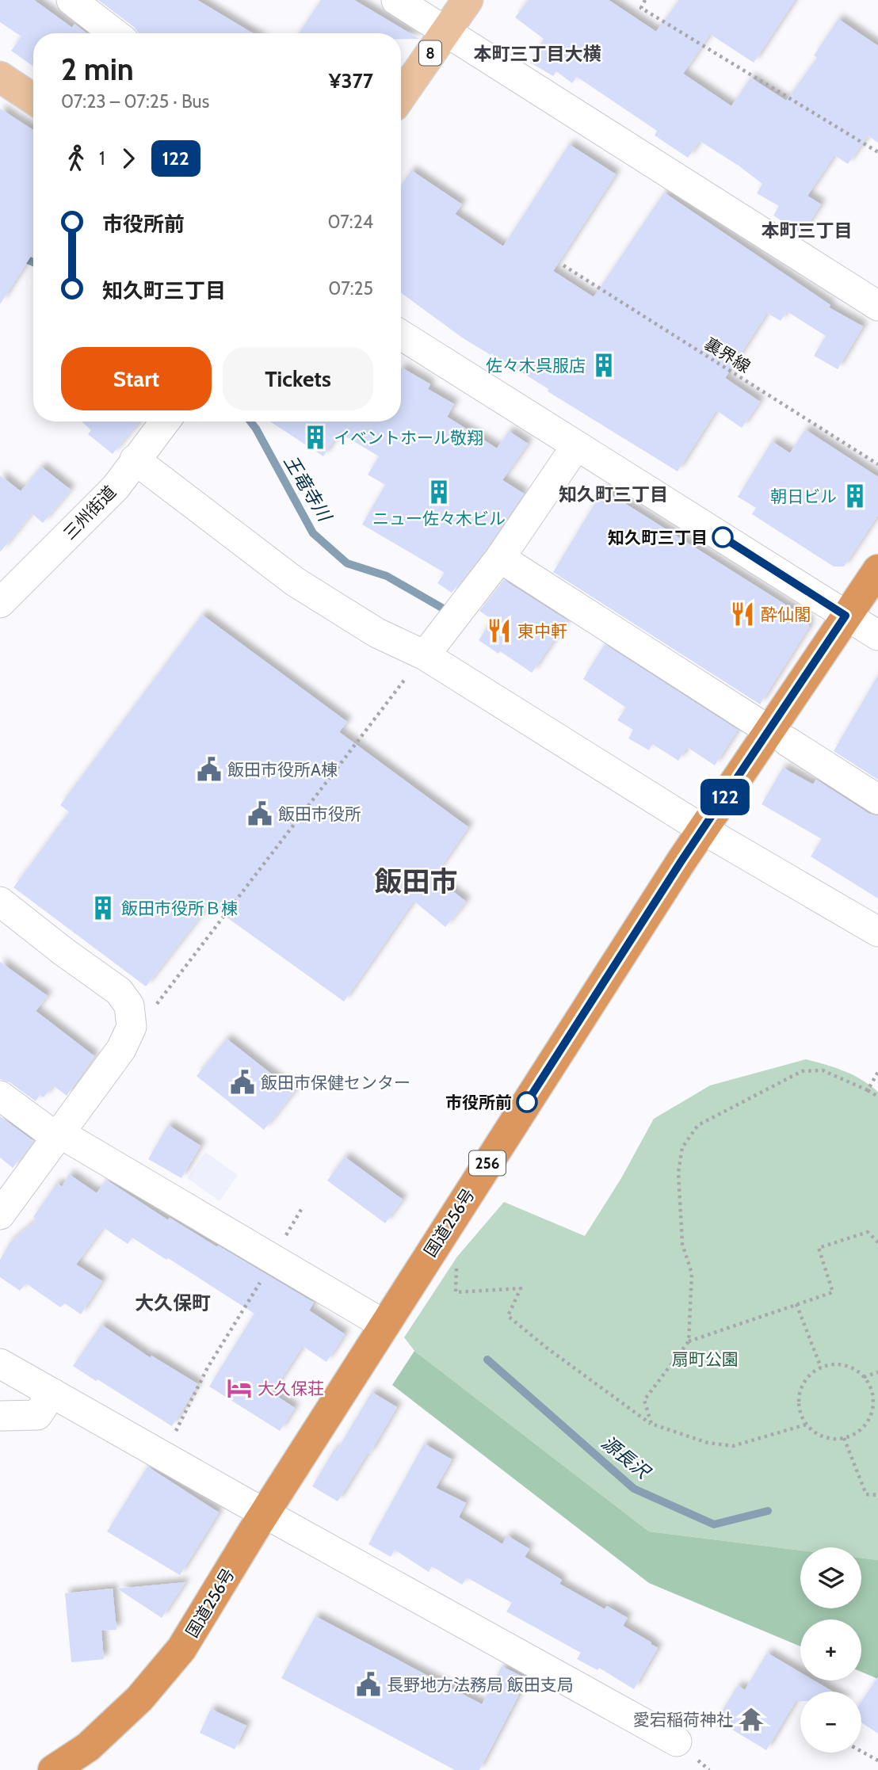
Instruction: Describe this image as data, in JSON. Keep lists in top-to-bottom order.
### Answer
{
  "streets": {
    "highway": ["256", "国道256号"],
    "main road": ["8"],
    "street": ["三州街道"],
    "path": ["裏界線"]
  },
  "districts": [
    "本町三丁目大横",
    "本町三丁目",
    "知久町三丁目",
    "飯田市",
    "大久保町"
  ],
  "water": ["王竜寺川", "源長沢"],
  "parks": ["扇町公園"],
  "places": {
    "building": [
      "佐々木呉服店",
      "イベントホール敬翔",
      "ニュー佐々木ビル",
      "朝日ビル",
      "飯田市役所Ｂ棟"
    ],
    "other": ["知久町三丁目", "市役所前"],
    "restaurant": ["酔仙閣", "東中軒"],
    "public building": [
      "飯田市役所A棟",
      "飯田市役所",
      "飯田市保健センター",
      "長野地方法務局 飯田支局"
    ],
    "hotel": ["大久保荘"],
    "temple": ["愛宕稲荷神社"]
  },
  "lines": ["bus line 122"],
  "page": {
    "on_map": "122",
    "heading": ["2 min", "07:23 – 07:25 · Bus", "¥377"],
    "legs": ["1", "122"],
    "list": [
      {
        "name": "市役所前",
        "value": "07:24"
      },
      {
        "name": "知久町三丁目",
        "value": "07:25"
      }
    ],
    "buttons": ["Start", "Tickets"],
    "map_buttons": ["+", "−"]
  }
}
